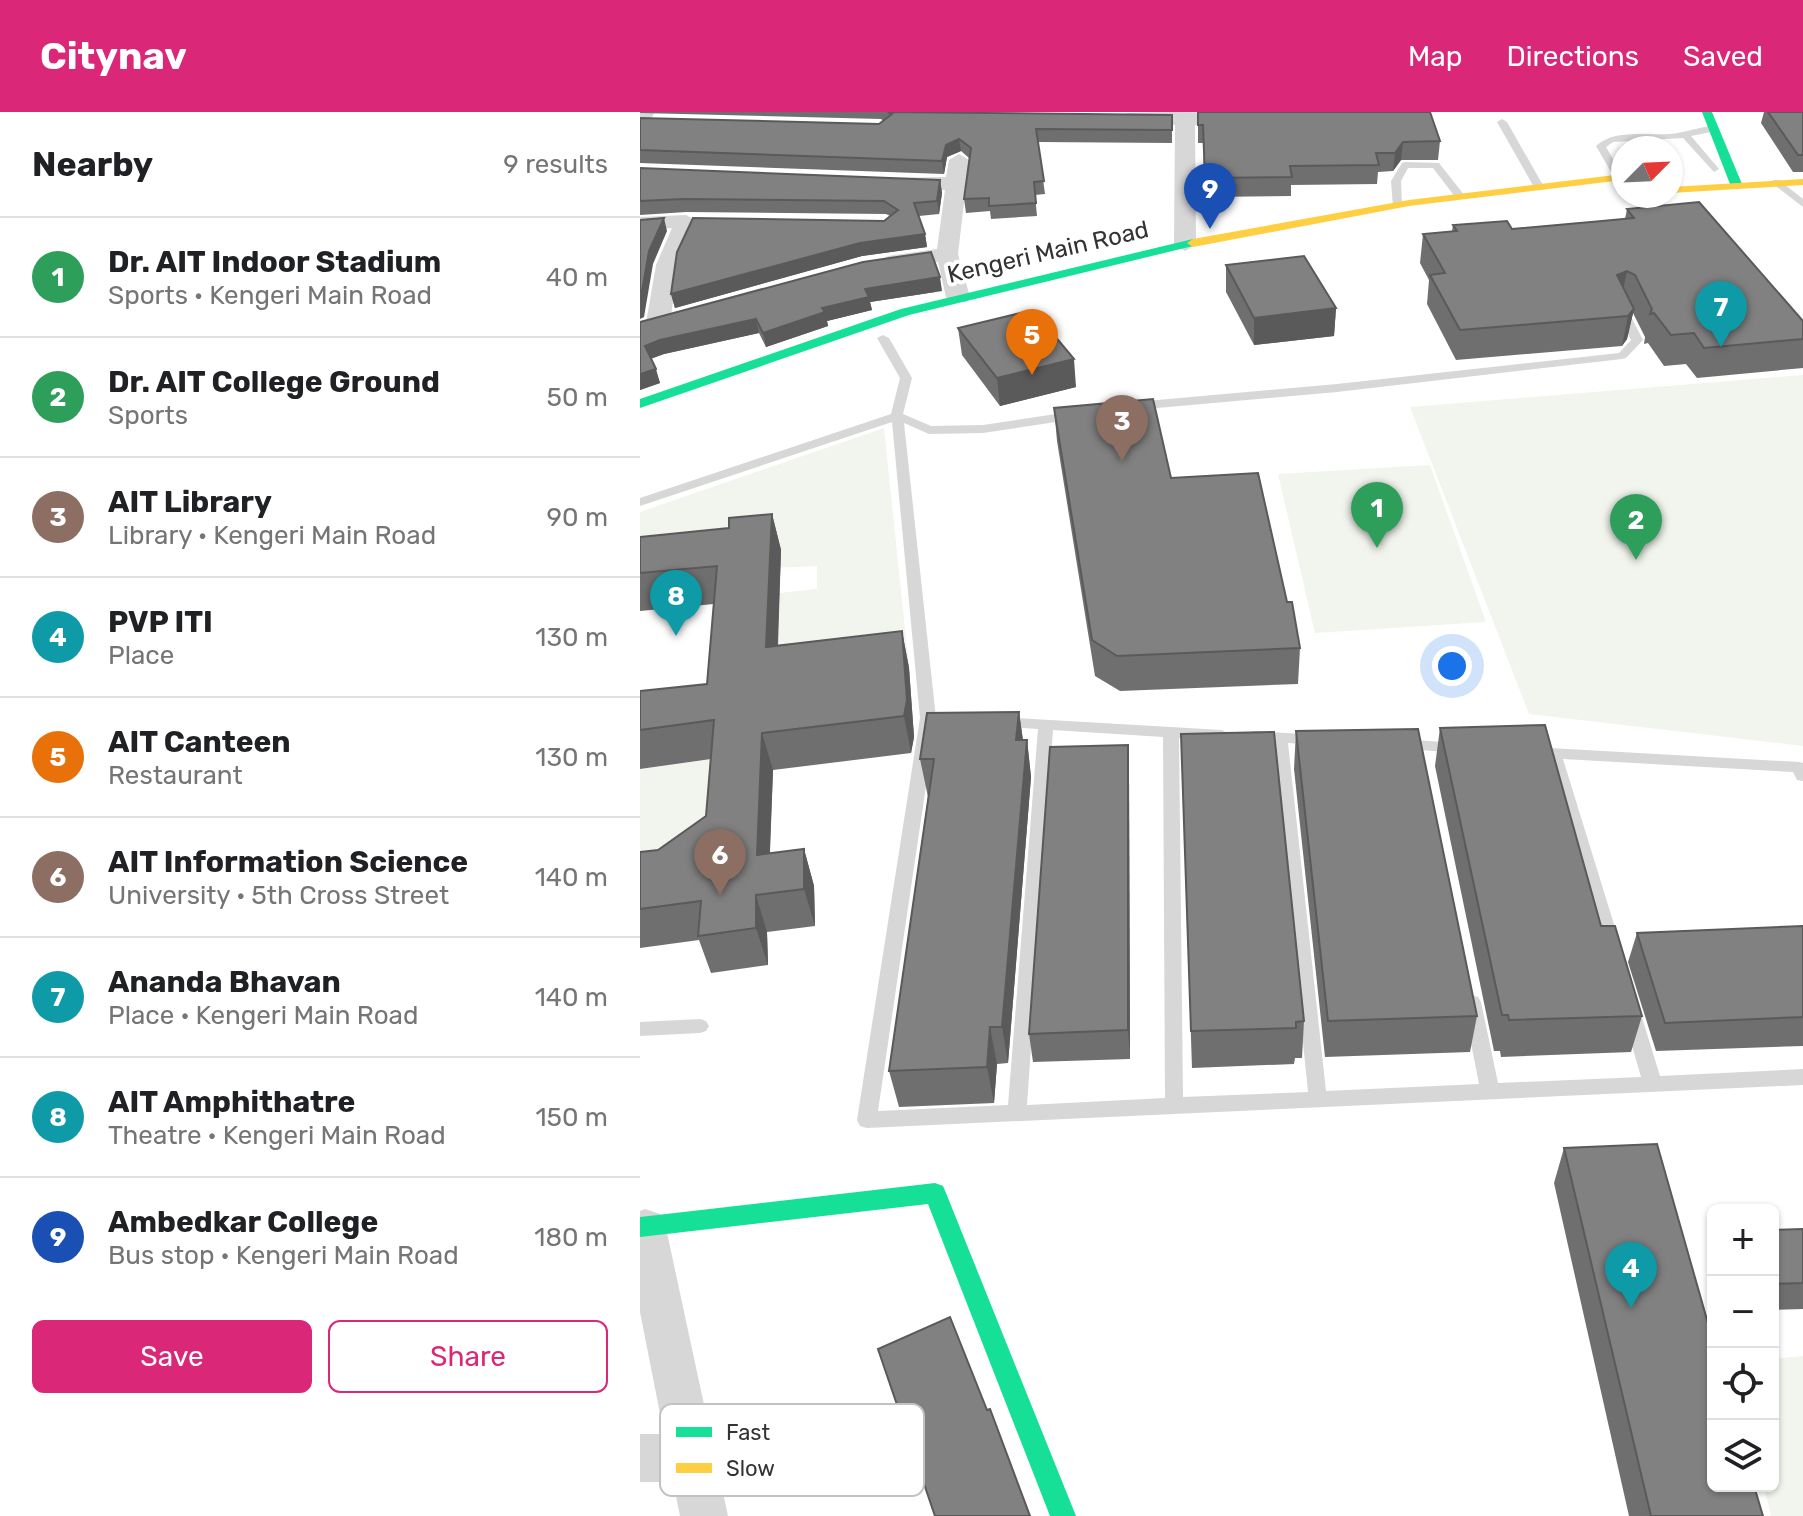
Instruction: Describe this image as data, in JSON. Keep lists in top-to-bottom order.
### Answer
{
  "streets": {
    "main road": ["Kengeri Main Road"]
  },
  "legend": ["Fast", "Slow"],
  "north": "top right",
  "page": {
    "header": "Citynav",
    "nav": ["Map", "Directions", "Saved"],
    "heading": ["Nearby", "9 results"],
    "pins": [
      "9",
      "7",
      "5",
      "3",
      "1",
      "2",
      "8",
      "6",
      "4"
    ],
    "list": [
      {
        "mark": "1",
        "name": "Dr. AIT Indoor Stadium",
        "note": "Sports · Kengeri Main Road",
        "value": "40 m"
      },
      {
        "mark": "2",
        "name": "Dr. AIT College Ground",
        "note": "Sports",
        "value": "50 m"
      },
      {
        "mark": "3",
        "name": "AIT Library",
        "note": "Library · Kengeri Main Road",
        "value": "90 m"
      },
      {
        "mark": "4",
        "name": "PVP ITI",
        "note": "Place",
        "value": "130 m"
      },
      {
        "mark": "5",
        "name": "AIT Canteen",
        "note": "Restaurant",
        "value": "130 m"
      },
      {
        "mark": "6",
        "name": "AIT Information Science",
        "note": "University · 5th Cross Street",
        "value": "140 m"
      },
      {
        "mark": "7",
        "name": "Ananda Bhavan",
        "note": "Place · Kengeri Main Road",
        "value": "140 m"
      },
      {
        "mark": "8",
        "name": "AIT Amphithatre",
        "note": "Theatre · Kengeri Main Road",
        "value": "150 m"
      },
      {
        "mark": "9",
        "name": "Ambedkar College",
        "note": "Bus stop · Kengeri Main Road",
        "value": "180 m"
      }
    ],
    "map_buttons": ["+", "−"],
    "buttons": ["Save", "Share"]
  }
}
